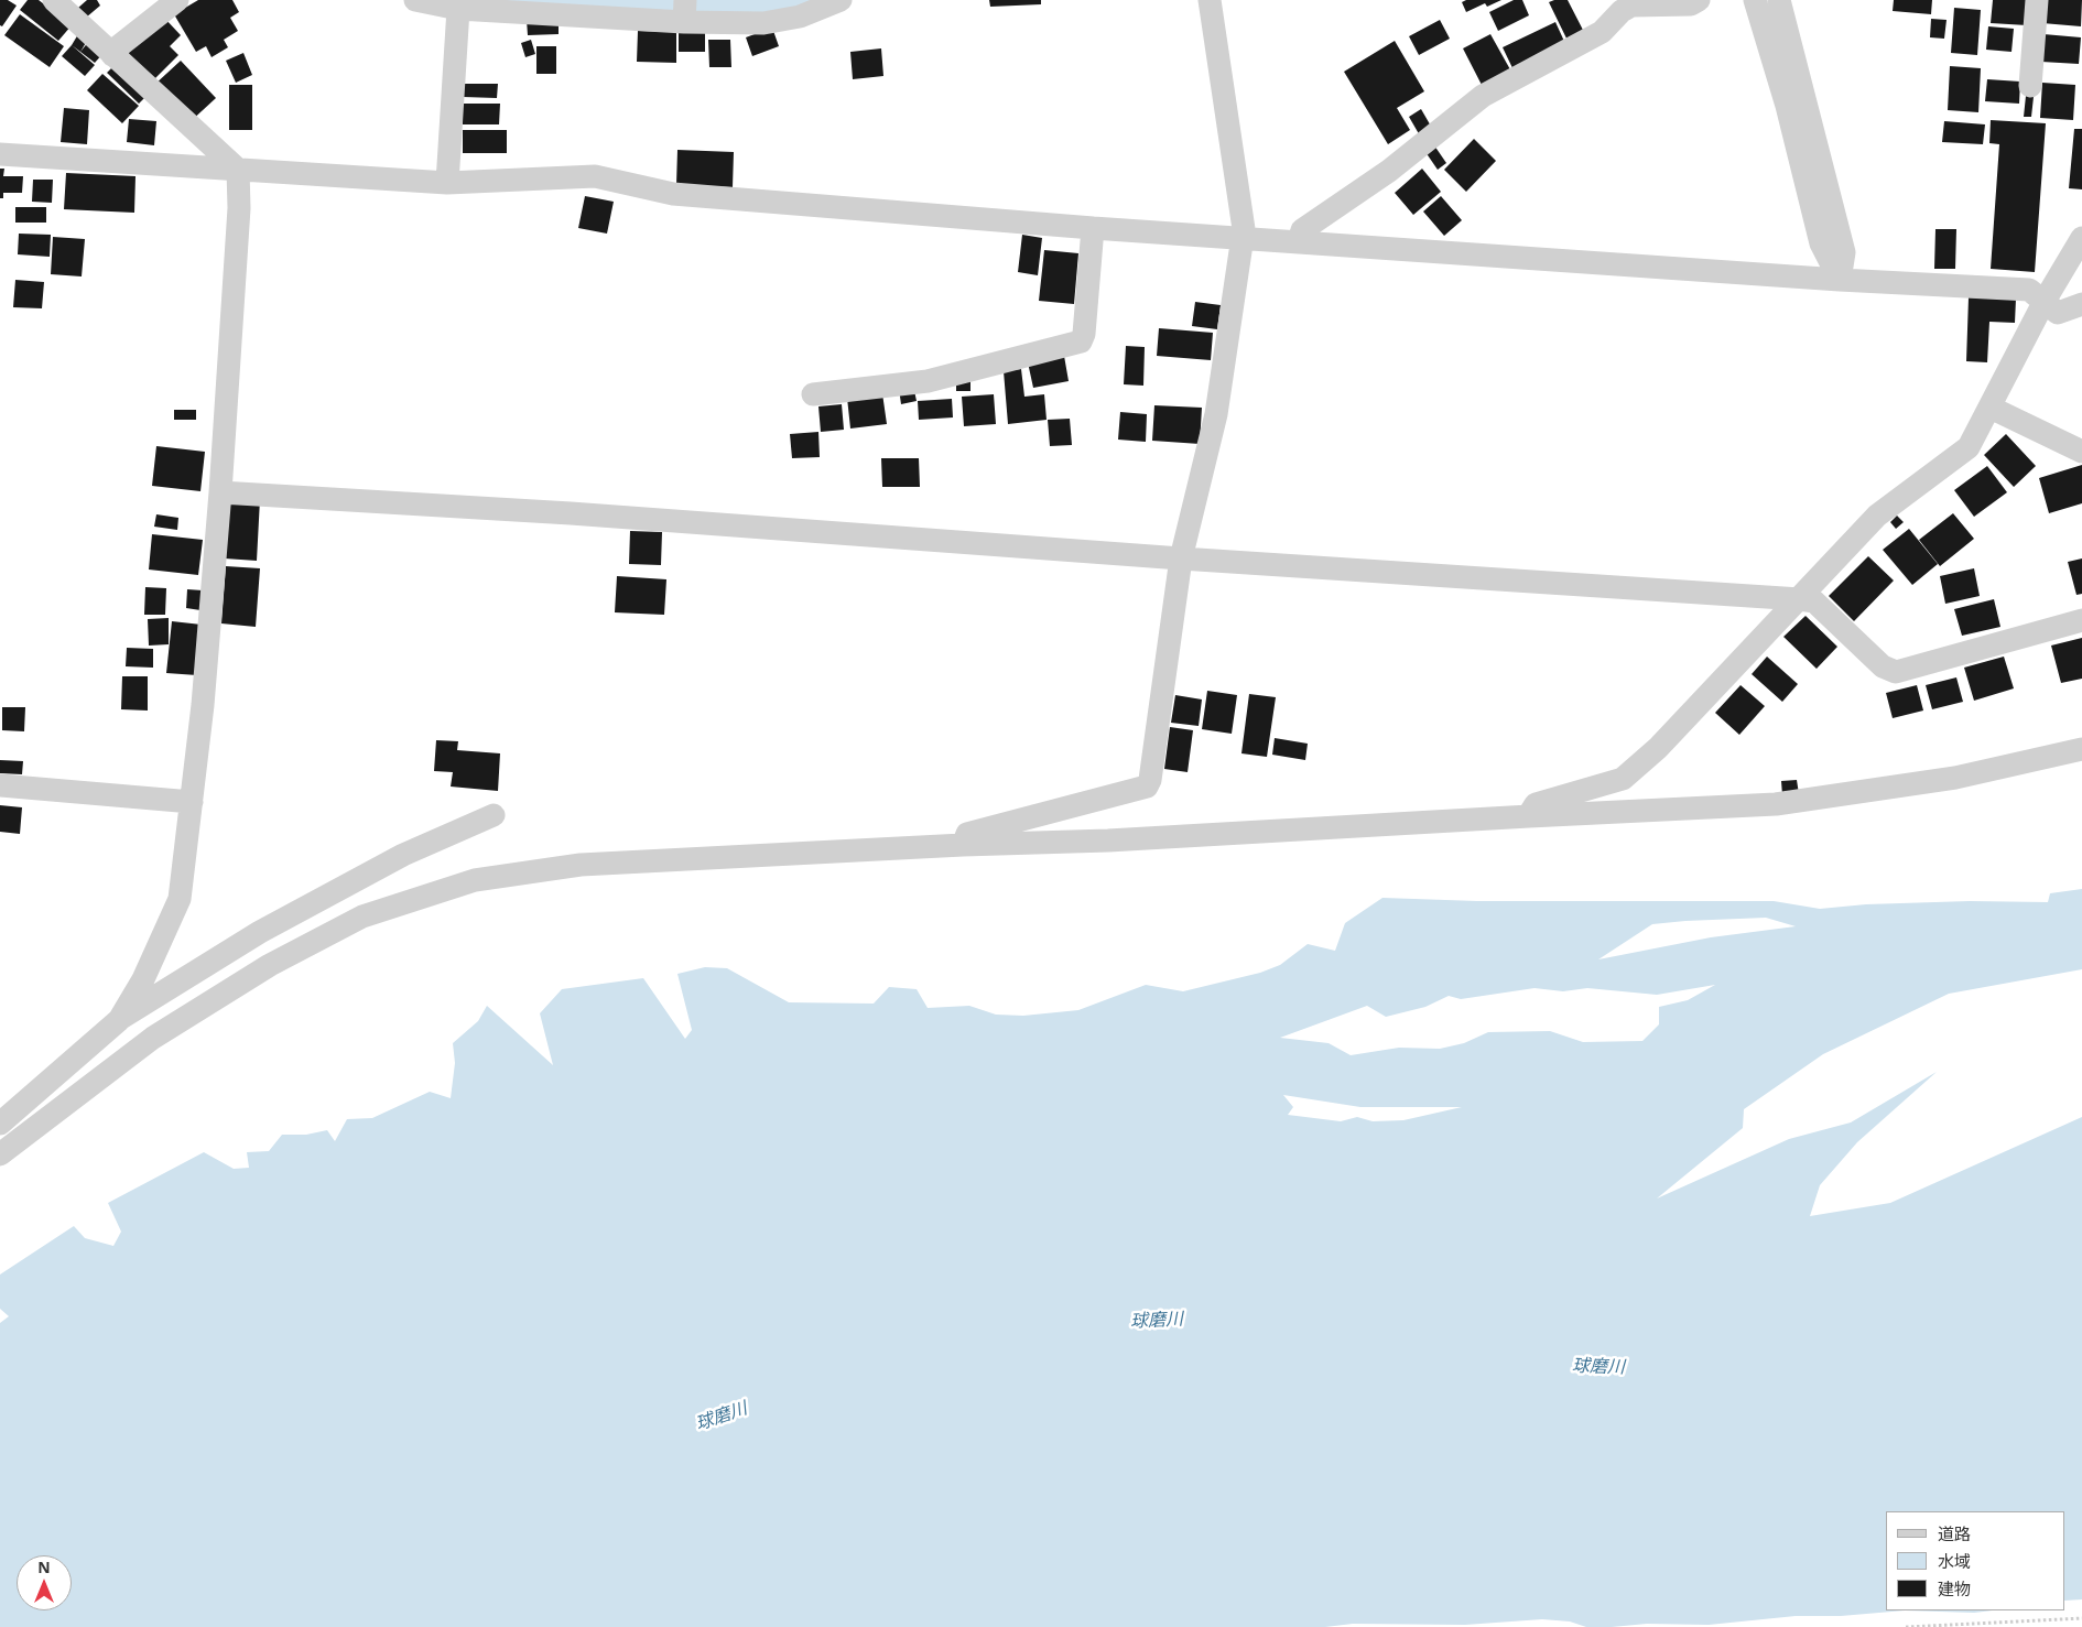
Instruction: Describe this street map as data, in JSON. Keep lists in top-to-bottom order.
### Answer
{
  "water": ["球磨川"],
  "legend": ["道路", "水域", "建物"],
  "north": "top"
}
